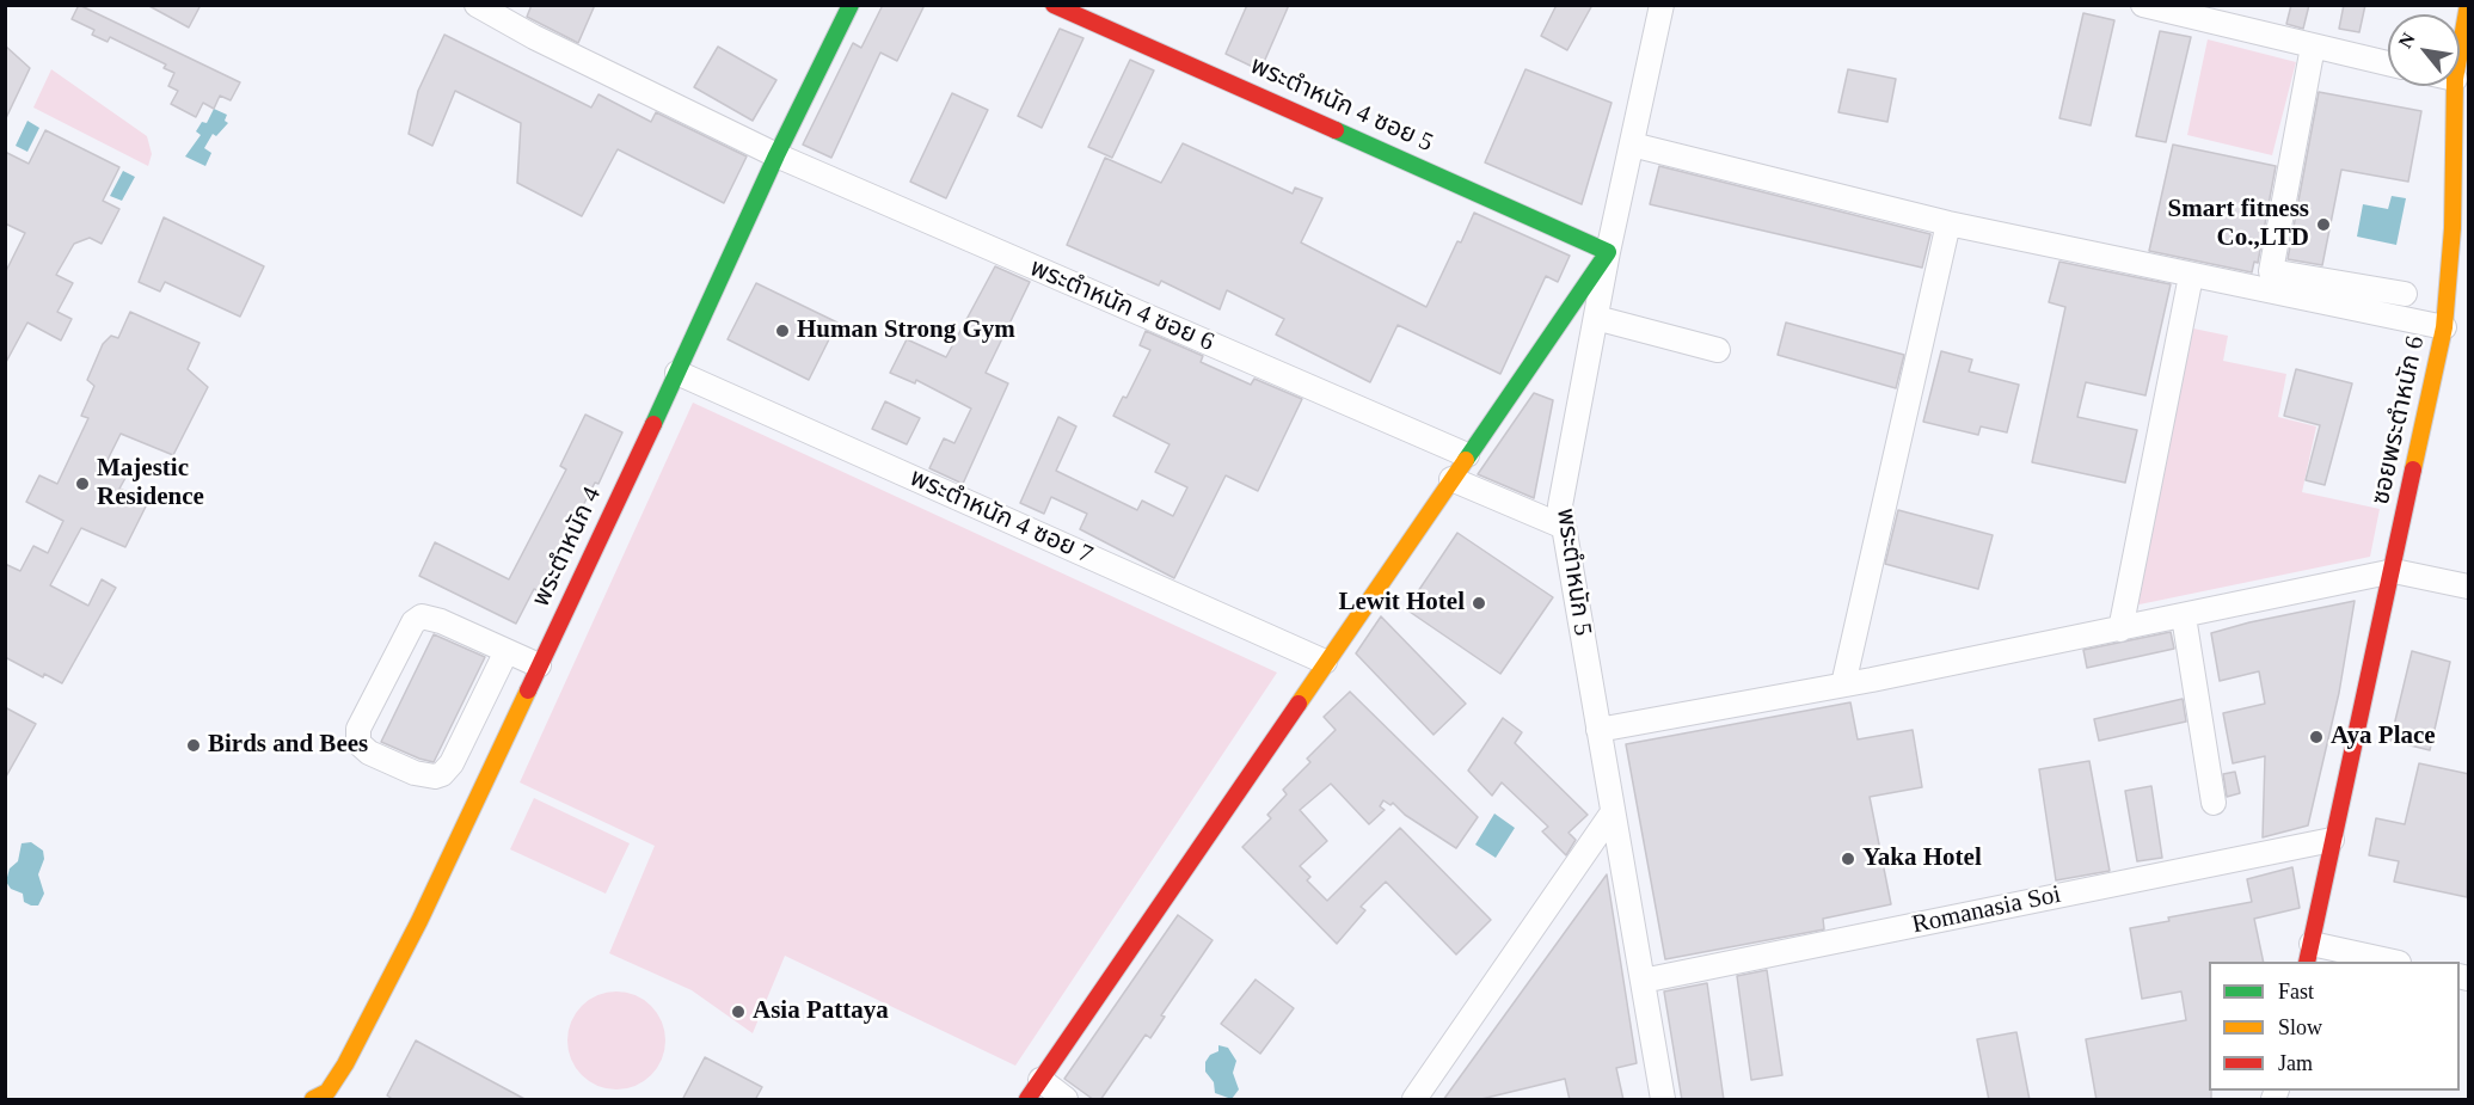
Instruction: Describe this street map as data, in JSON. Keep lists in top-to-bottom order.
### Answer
{
  "streets": {
    "street": [
      "พระตำหนัก 4 ซอย 5",
      "พระตำหนัก 4 ซอย 6",
      "ซอยพระตำหนัก 6",
      "พระตำหนัก 4 ซอย 7",
      "พระตำหนัก 4",
      "พระตำหนัก 5",
      "Romanasia Soi"
    ]
  },
  "crossings": [
    ["พระตำหนัก 4 ซอย 5", "พระตำหนัก 5"],
    ["พระตำหนัก 4 ซอย 6", "พระตำหนัก 4"],
    ["ซอยพระตำหนัก 6", "Romanasia Soi"],
    ["พระตำหนัก 4 ซอย 7", "พระตำหนัก 4"],
    ["พระตำหนัก 5", "Romanasia Soi"]
  ],
  "places": [
    "Smart fitness Co.,LTD",
    "Human Strong Gym",
    "Majestic Residence",
    "Lewit Hotel",
    "Aya Place",
    "Birds and Bees",
    "Yaka Hotel",
    "Asia Pattaya"
  ],
  "legend": ["Fast", "Slow", "Jam"],
  "north": "top left"
}
